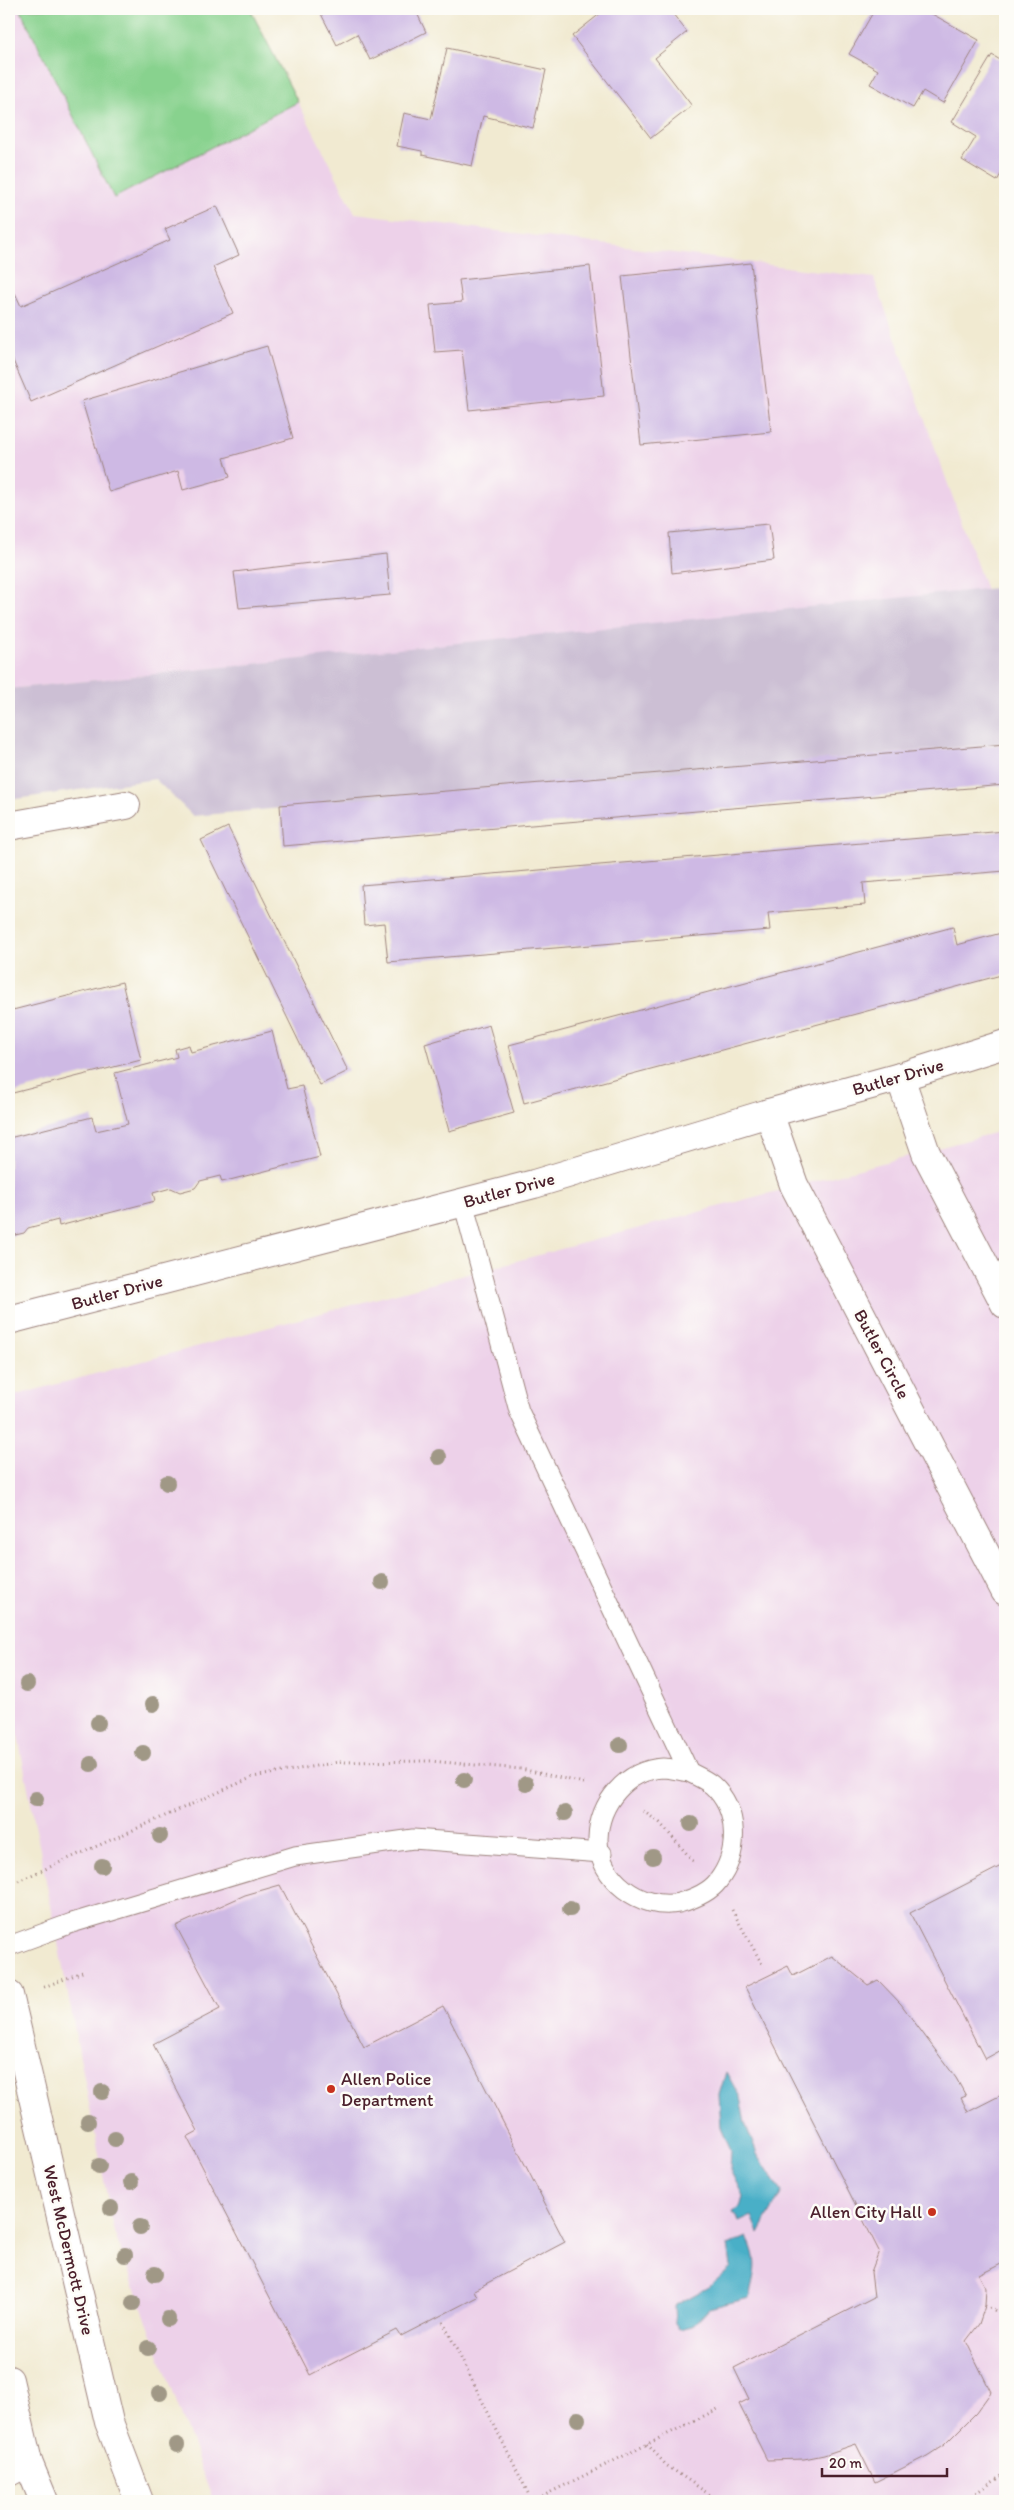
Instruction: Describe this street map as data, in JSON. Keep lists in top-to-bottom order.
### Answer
{
  "streets": {
    "street": ["Butler Drive", "Butler Circle", "West McDermott Drive"]
  },
  "crossings": [
    ["Butler Drive", "Butler Circle"]
  ],
  "places": ["Allen Police Department", "Allen City Hall"],
  "scale_bar": "20 m"
}
